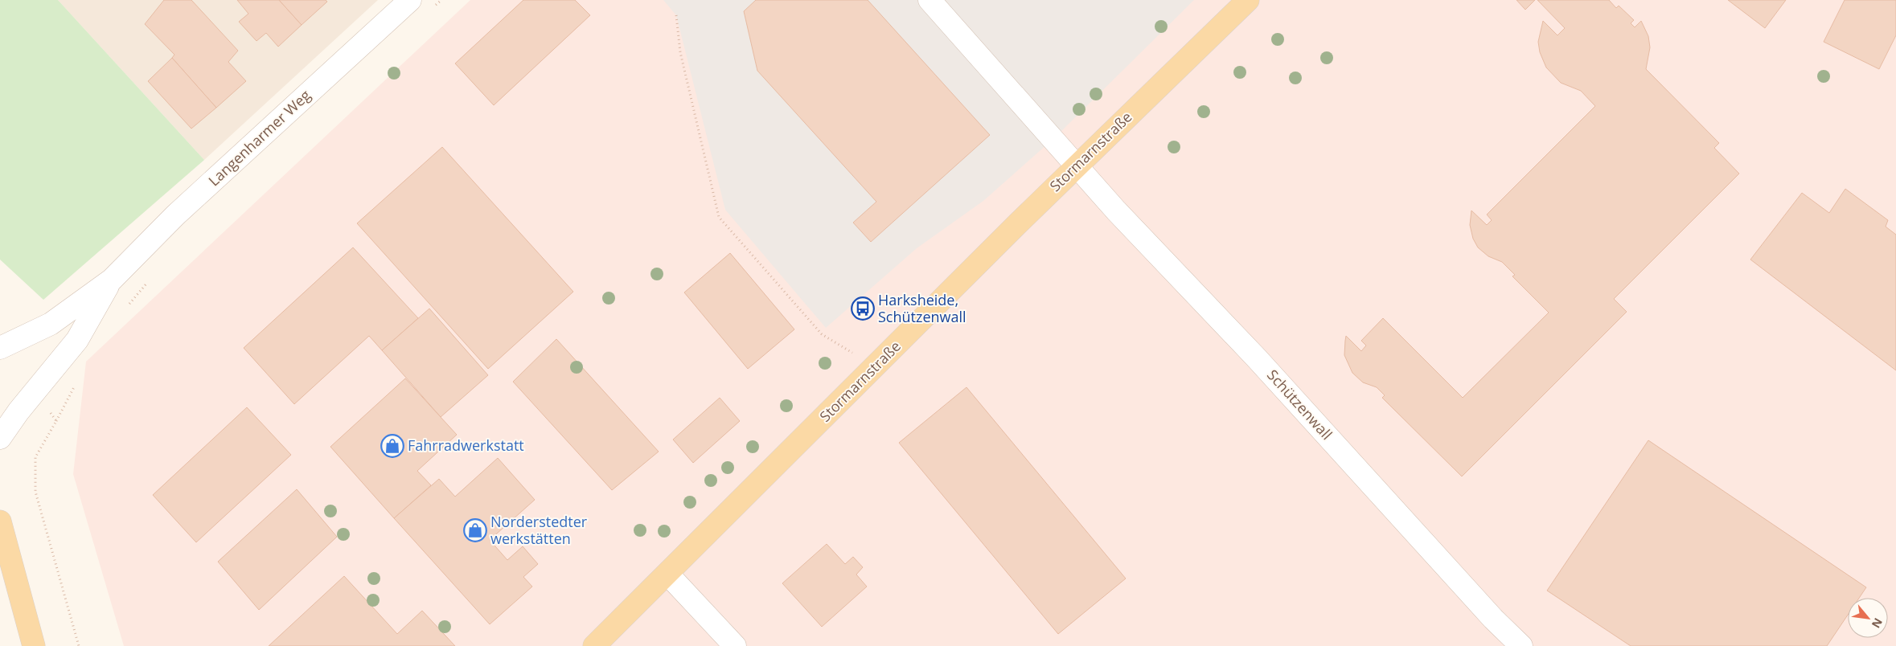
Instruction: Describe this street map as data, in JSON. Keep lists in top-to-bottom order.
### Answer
{
  "streets": {
    "main road": ["Stormarnstraße"],
    "street": ["Langenharmer Weg", "Schützenwall"]
  },
  "crossings": [
    ["Stormarnstraße", "Schützenwall"]
  ],
  "places": {
    "bus stop": ["Harksheide, Schützenwall"],
    "shop": ["Fahrradwerkstatt", "Norderstedter werkstätten"]
  },
  "north": "bottom right"
}
